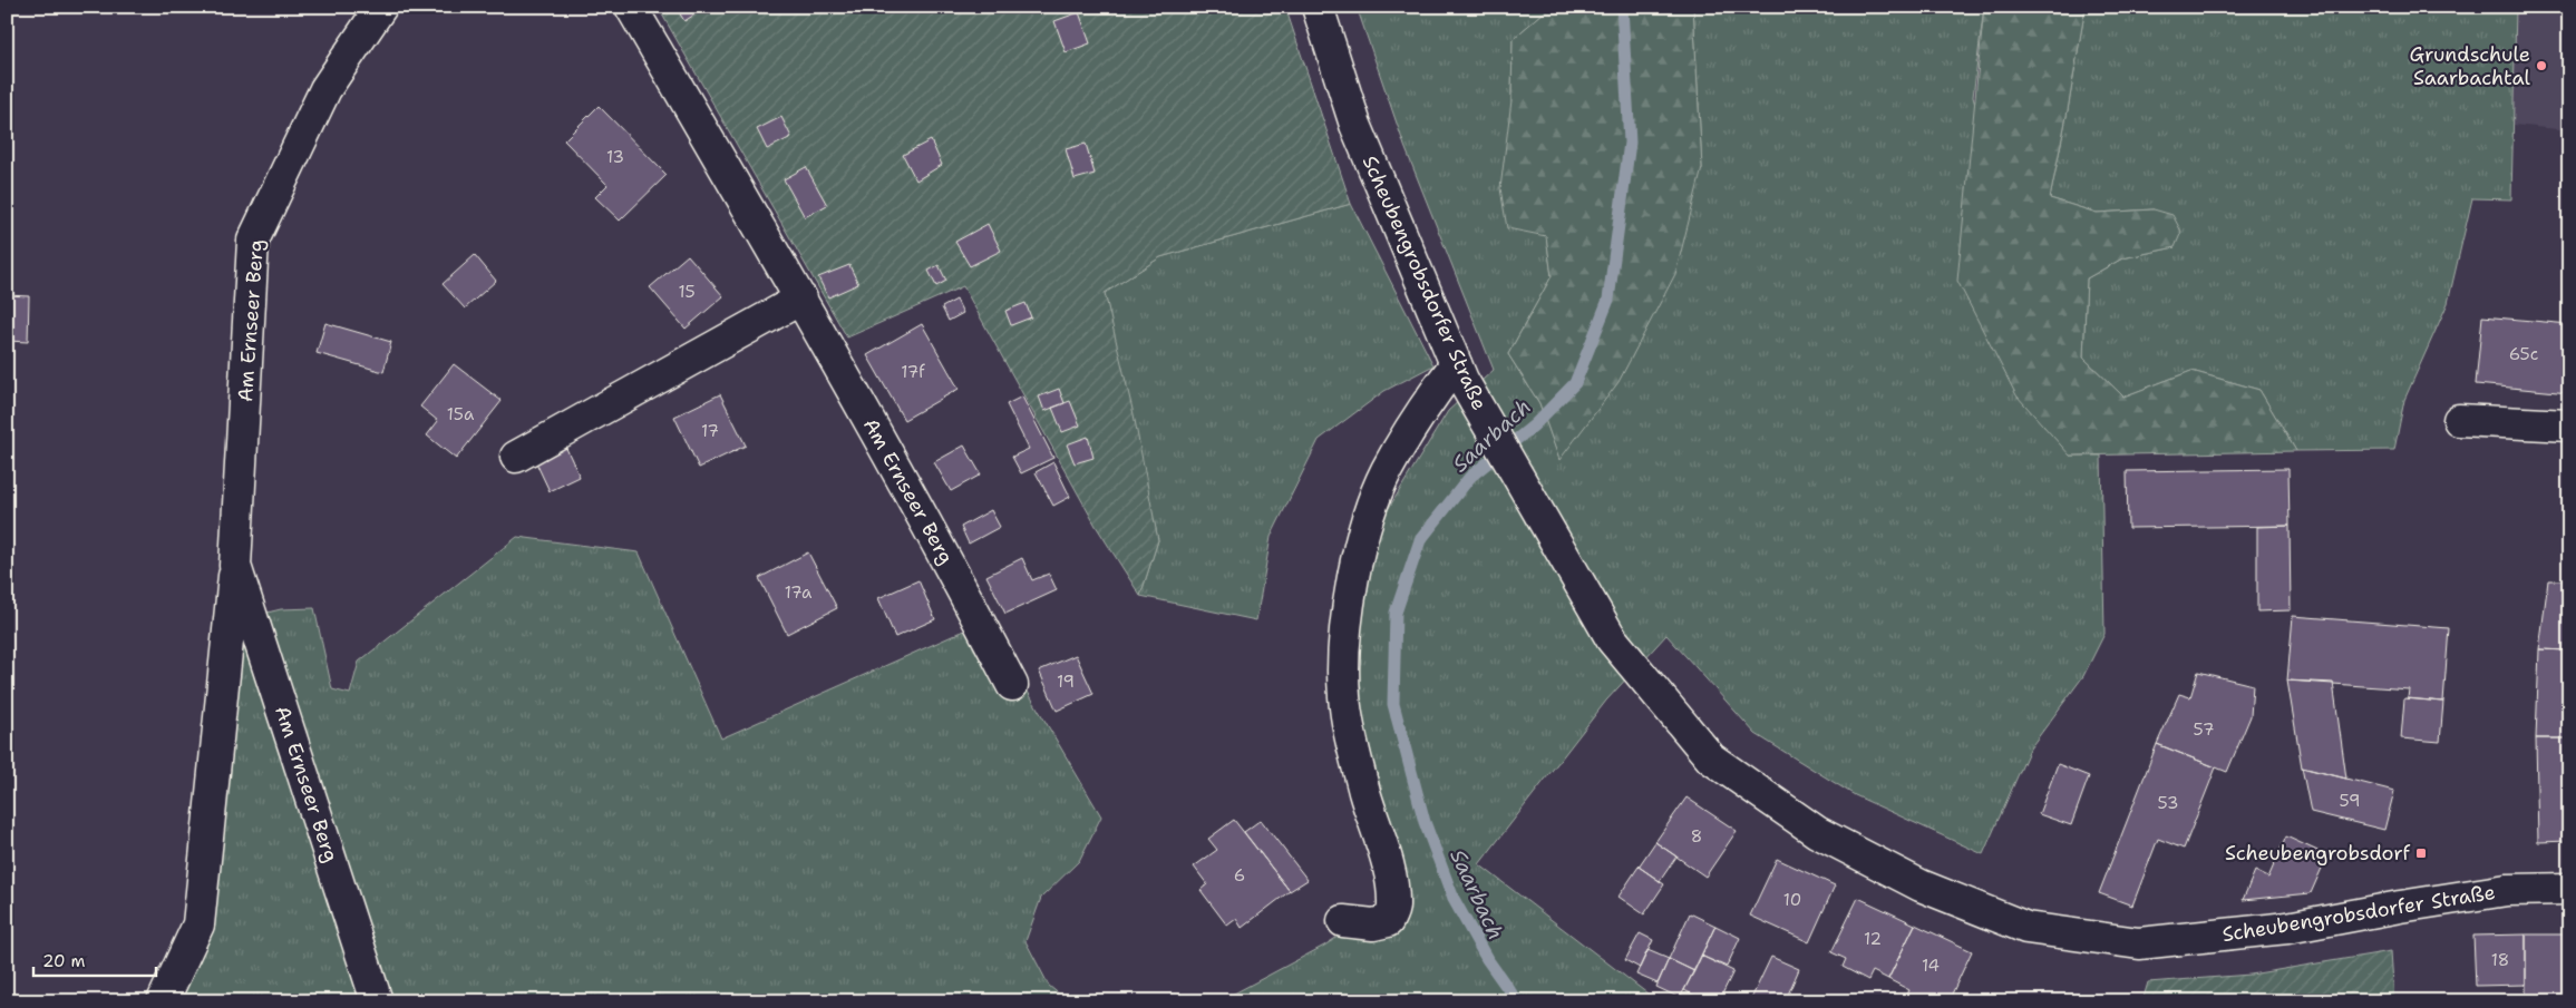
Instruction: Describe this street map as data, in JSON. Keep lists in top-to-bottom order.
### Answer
{
  "streets": {
    "street": ["Scheubengrobsdorfer Straße", "Am Ernseer Berg"]
  },
  "water": ["Saarbach"],
  "places": {
    "other": ["Grundschule Saarbachtal"],
    "transit": ["Scheubengrobsdorf"]
  },
  "house_numbers": [
    "13",
    "15",
    "65c",
    "17f",
    "15a",
    "17",
    "17a",
    "19",
    "57",
    "59",
    "53",
    "8",
    "6",
    "10",
    "12",
    "18",
    "14"
  ],
  "scale_bar": "20 m"
}
